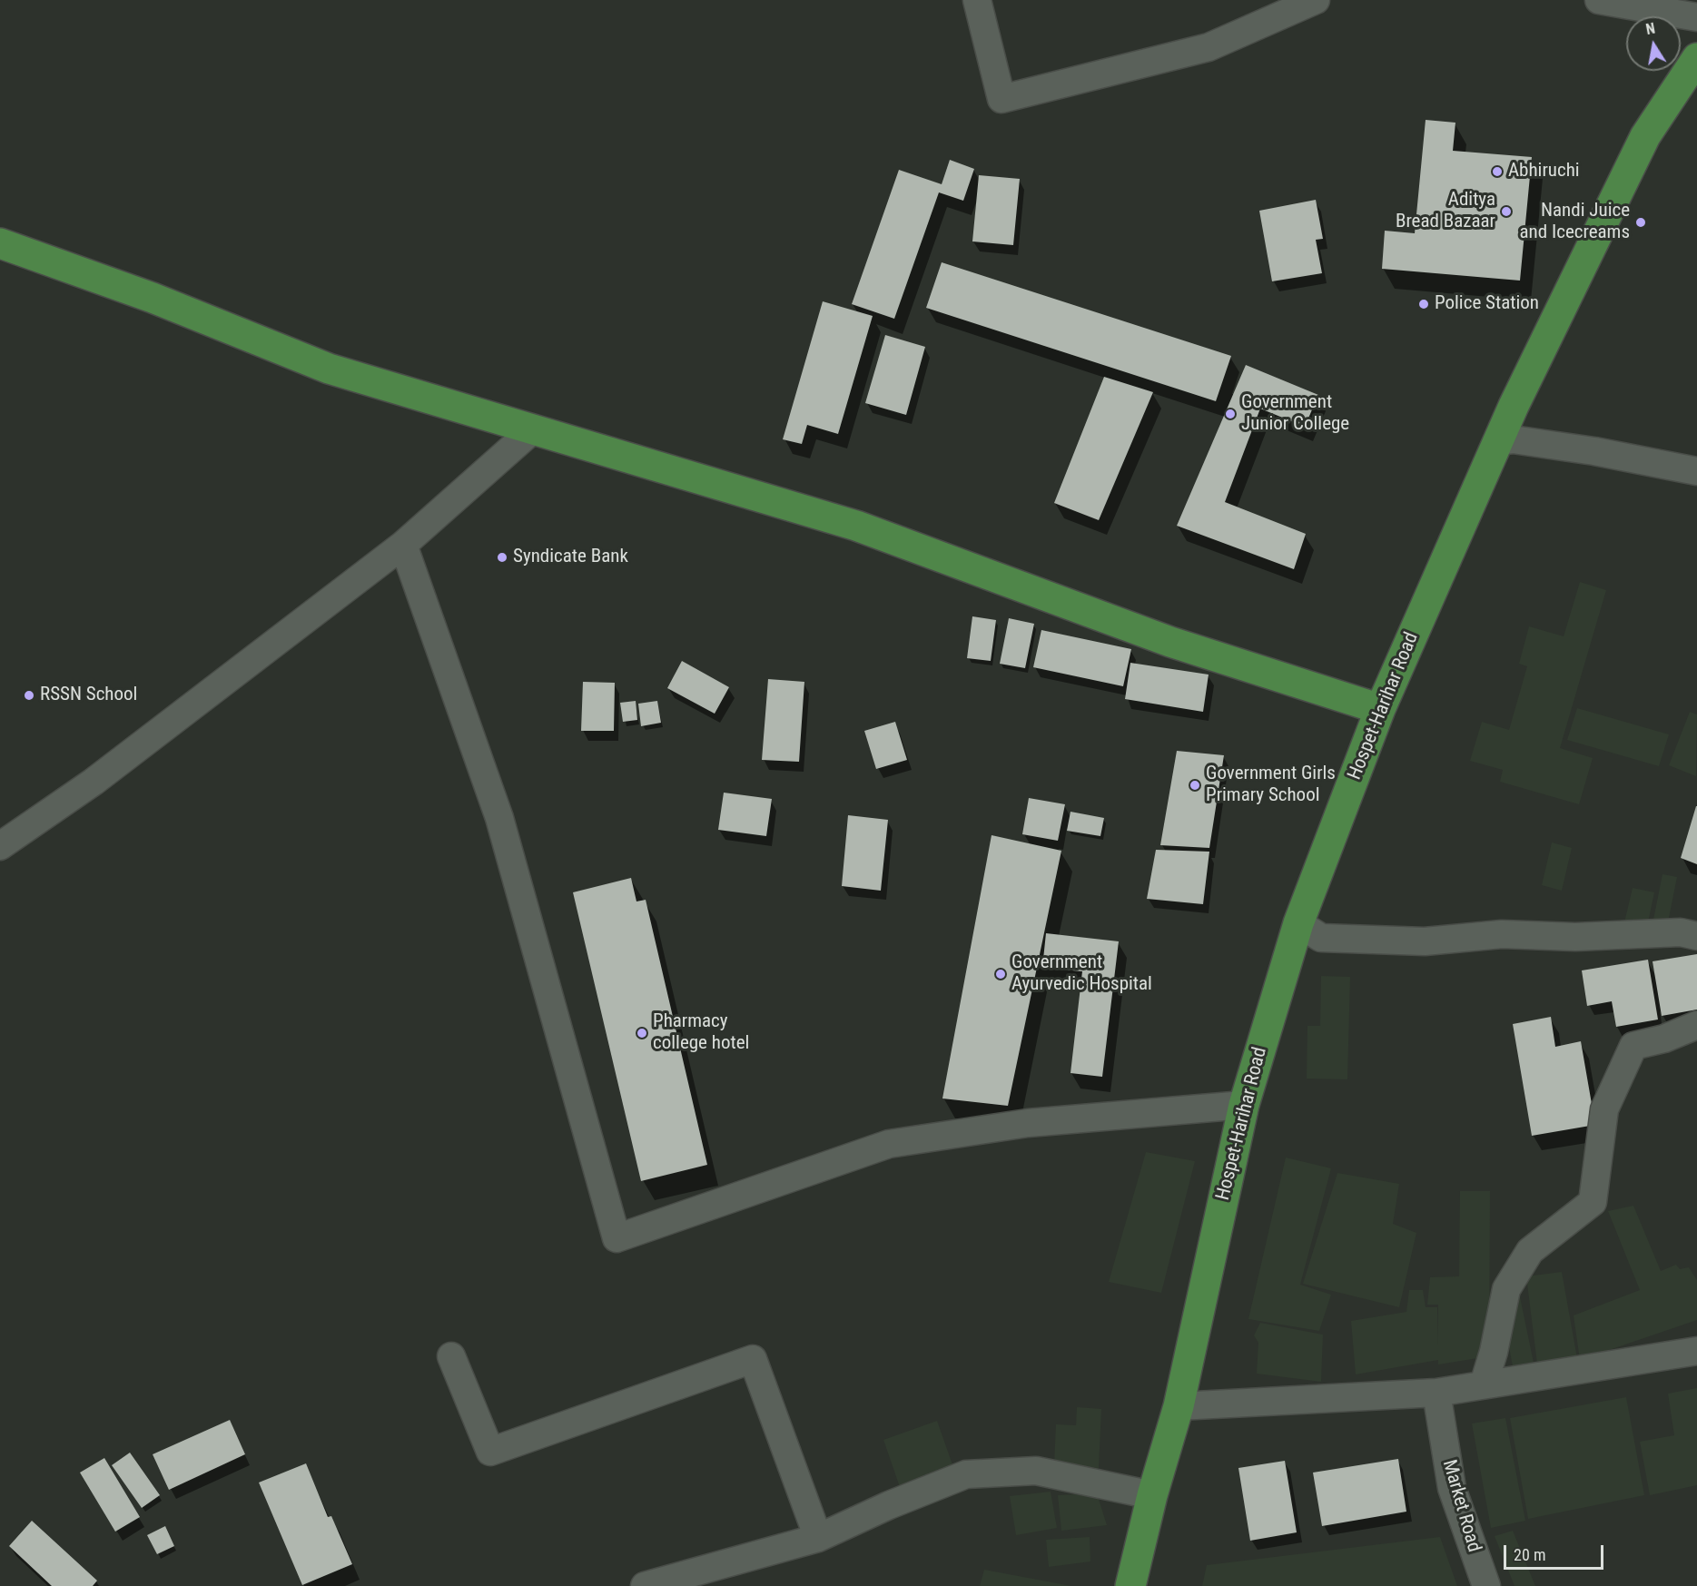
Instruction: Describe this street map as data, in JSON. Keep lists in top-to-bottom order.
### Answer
{
  "streets": {
    "main road": ["Hospet-Harihar Road"],
    "street": ["Market Road"]
  },
  "places": [
    "Abhiruchi",
    "Aditya Bread Bazaar",
    "Nandi Juice and Icecreams",
    "Police Station",
    "Government Junior College",
    "Syndicate Bank",
    "RSSN School",
    "Government Girls Primary School",
    "Government Ayurvedic Hospital",
    "Pharmacy college hotel"
  ],
  "scale_bar": "20 m",
  "north": "top"
}
